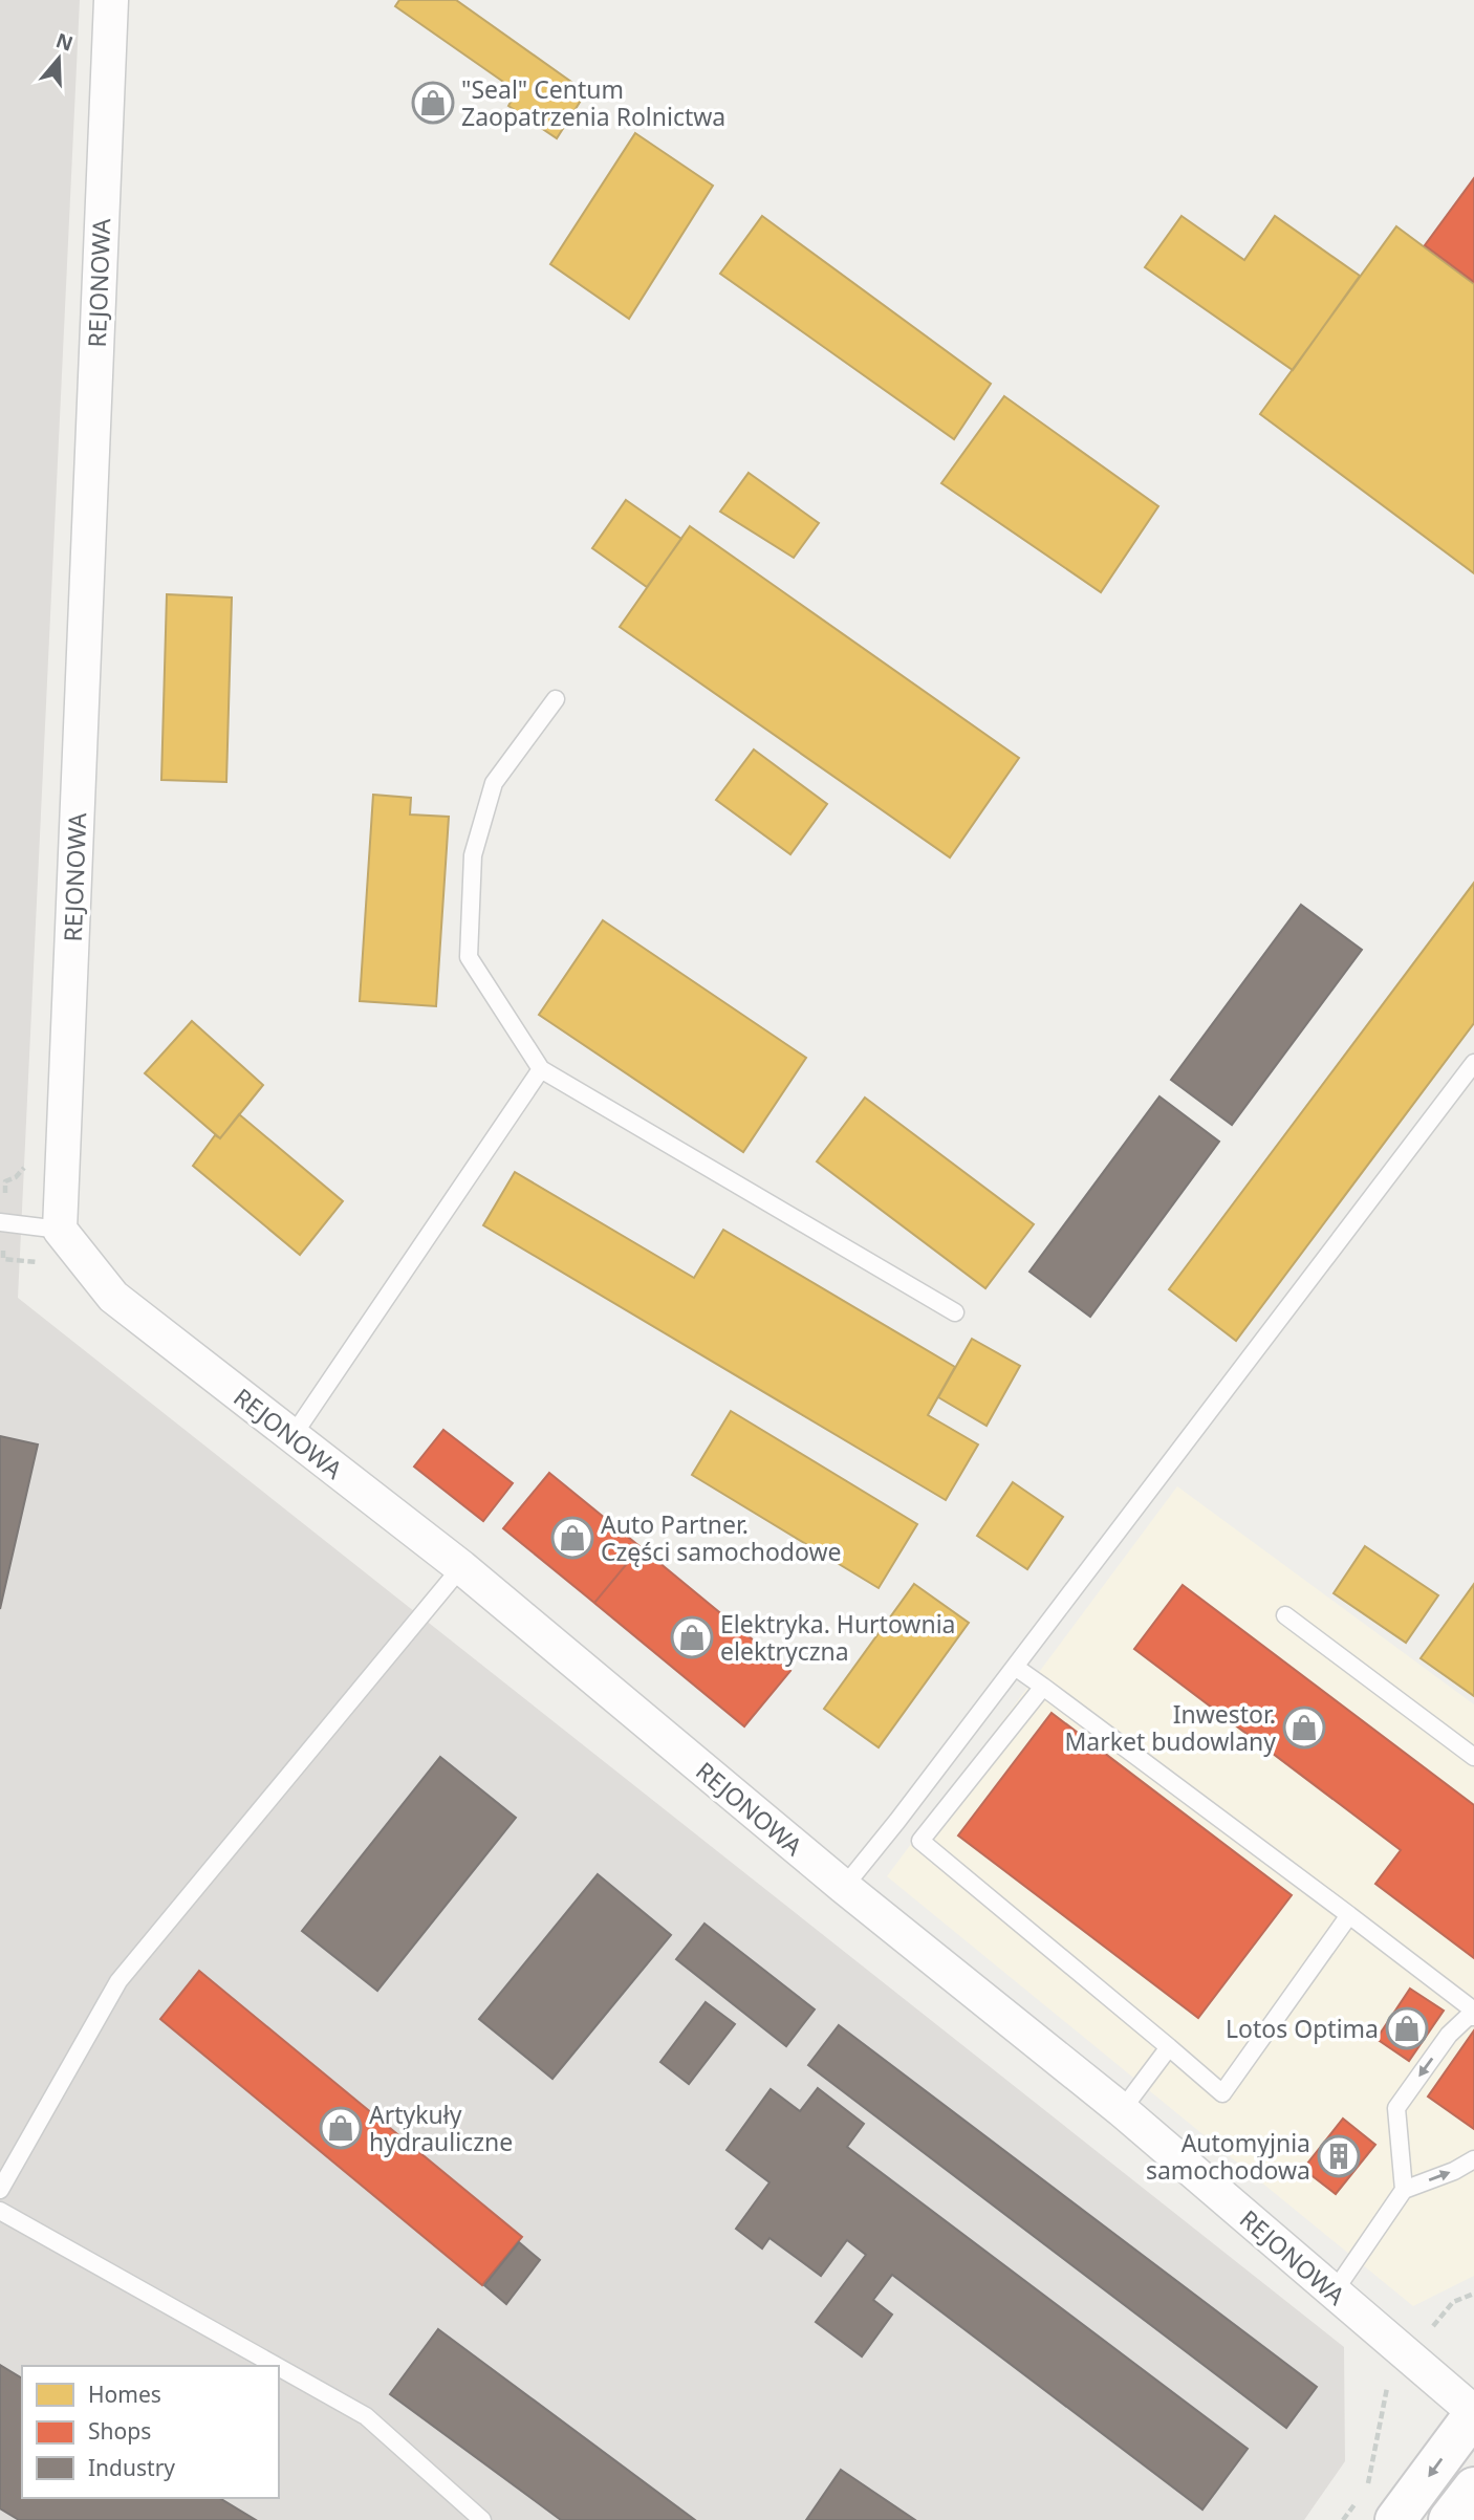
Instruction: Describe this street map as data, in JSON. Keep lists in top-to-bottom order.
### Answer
{
  "streets": {
    "street": ["REJONOWA"]
  },
  "places": {
    "shop": [
      "\"Seal\" Centum Zaopatrzenia Rolnictwa",
      "Auto Partner. Części samochodowe",
      "Elektryka. Hurtownia elektryczna",
      "Inwestor. Market budowlany",
      "Lotos Optima",
      "Artykuły hydrauliczne"
    ],
    "building": ["Automyjnia samochodowa"]
  },
  "legend": ["Homes", "Shops", "Industry"],
  "north": "top"
}
